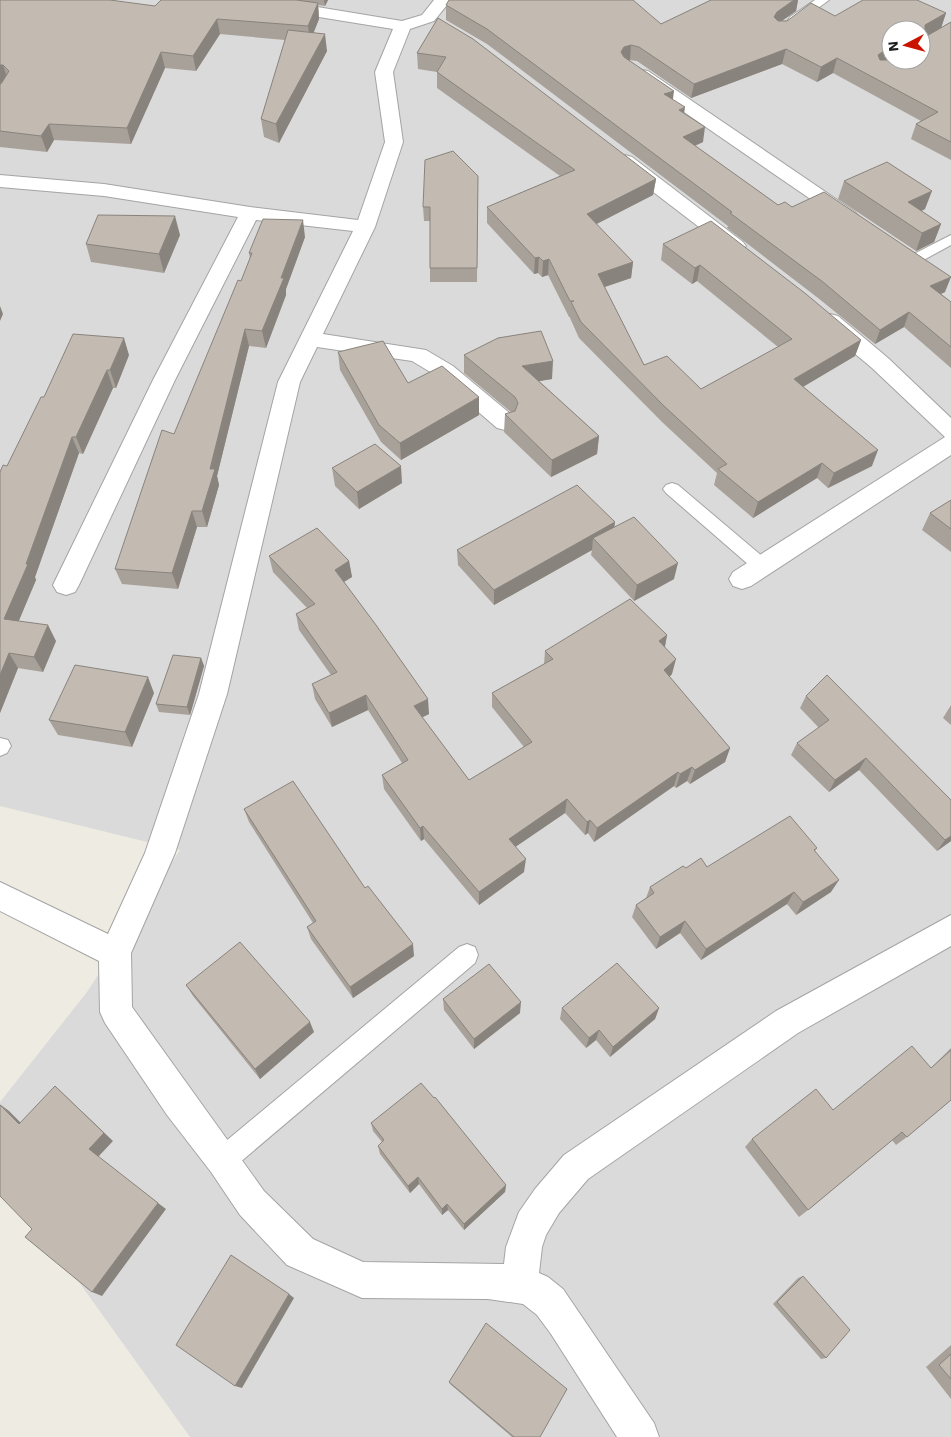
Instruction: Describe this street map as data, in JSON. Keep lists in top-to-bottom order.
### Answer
{
  "north": "left"
}
